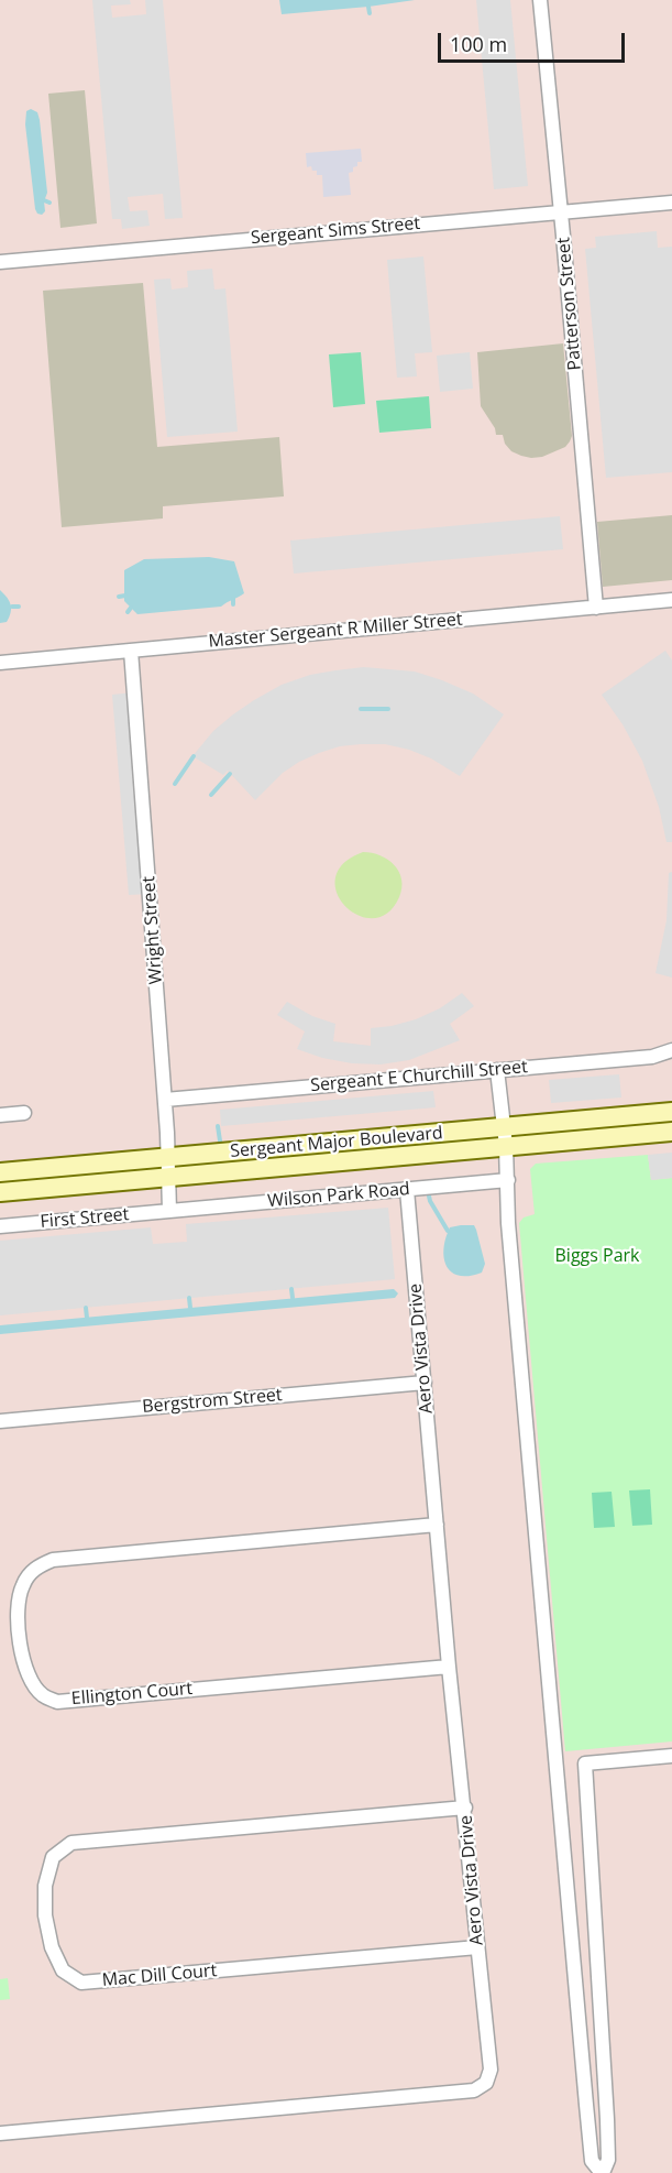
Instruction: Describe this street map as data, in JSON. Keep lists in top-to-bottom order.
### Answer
{
  "streets": {
    "street": [
      "Sergeant Sims Street",
      "Patterson Street",
      "Master Sergeant R Miller Street",
      "Wright Street",
      "Sergeant E Churchill Street",
      "Sergeant Major Boulevard",
      "Wilson Park Road",
      "First Street",
      "Aero Vista Drive",
      "Bergstrom Street",
      "Ellington Court",
      "Mac Dill Court"
    ]
  },
  "crossings": [
    ["Sergeant Sims Street", "Patterson Street"],
    ["Patterson Street", "Master Sergeant R Miller Street"],
    ["Master Sergeant R Miller Street", "Wright Street"],
    ["Wright Street", "Sergeant E Churchill Street"],
    ["Wright Street", "Sergeant Major Boulevard"],
    ["Wright Street", "Wilson Park Road"],
    ["Wright Street", "First Street"],
    ["Wilson Park Road", "First Street"],
    ["Wilson Park Road", "Aero Vista Drive"],
    ["Aero Vista Drive", "Bergstrom Street"],
    ["Aero Vista Drive", "Ellington Court"],
    ["Aero Vista Drive", "Mac Dill Court"]
  ],
  "parks": ["Biggs Park"],
  "scale_bar": "100 m"
}
